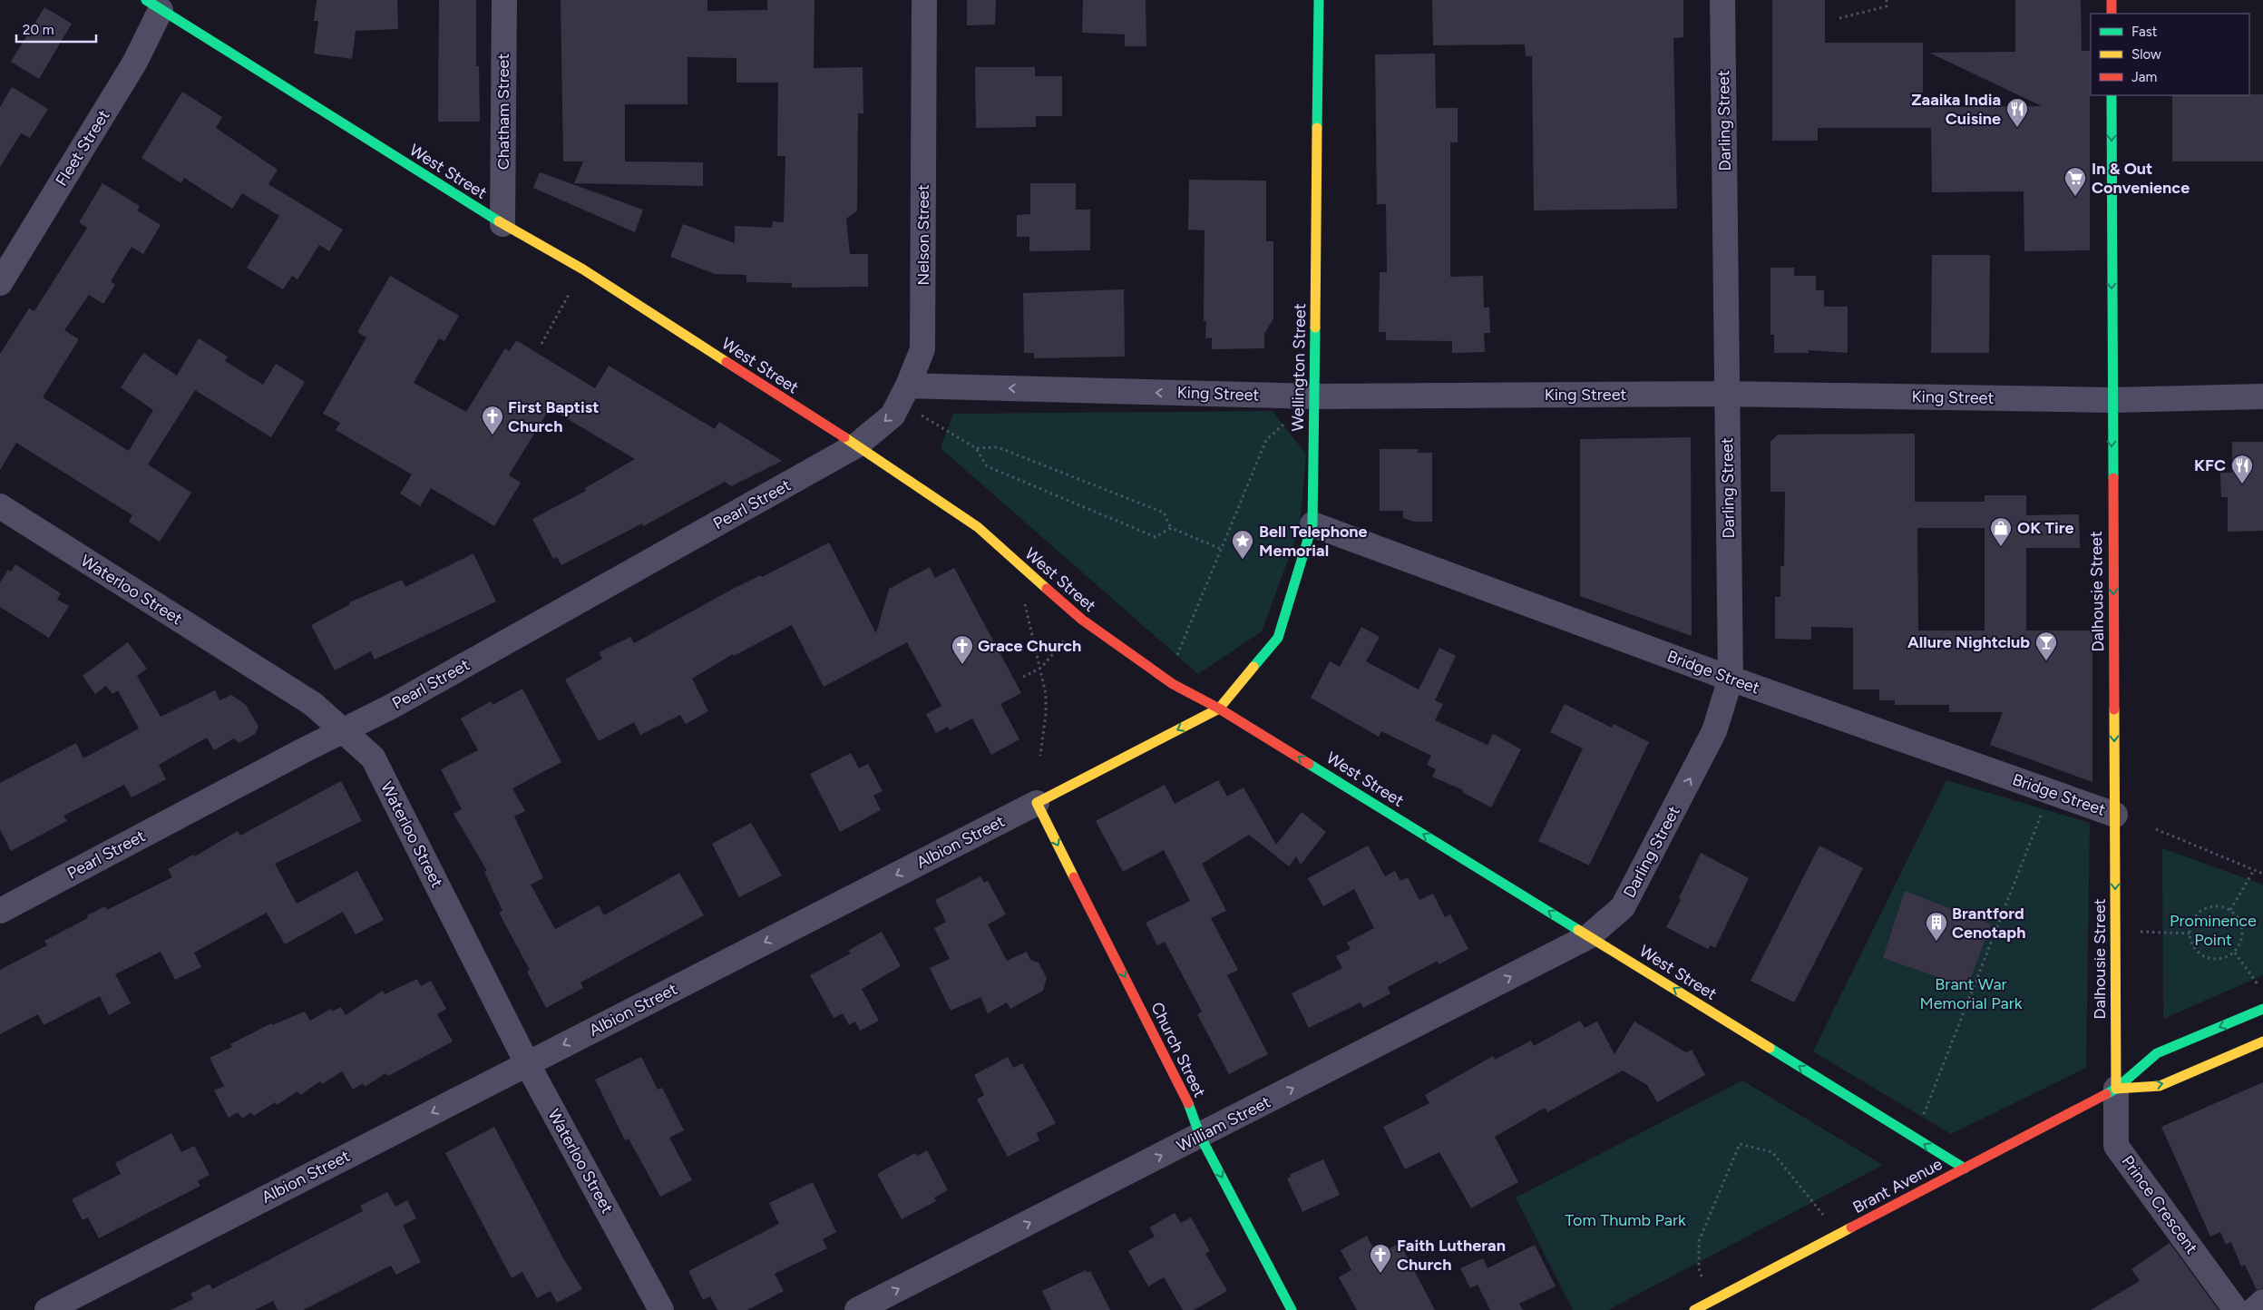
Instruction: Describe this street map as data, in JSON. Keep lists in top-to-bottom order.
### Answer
{
  "streets": {
    "main road": [
      "West Street",
      "Wellington Street",
      "Dalhousie Street",
      "Albion Street",
      "Church Street",
      "Brant Avenue"
    ],
    "street": [
      "Chatham Street",
      "Darling Street",
      "Fleet Street",
      "Nelson Street",
      "King Street",
      "Pearl Street",
      "Waterloo Street",
      "Bridge Street",
      "William Street",
      "Prince Crescent"
    ]
  },
  "crossings": [
    ["Chatham Street", "West Street"],
    ["Darling Street", "West Street"],
    ["Darling Street", "King Street"],
    ["Darling Street", "Bridge Street"],
    ["Darling Street", "William Street"],
    ["Fleet Street", "West Street"],
    ["West Street", "Nelson Street"],
    ["West Street", "Wellington Street"],
    ["West Street", "Pearl Street"],
    ["West Street", "Albion Street"],
    ["West Street", "William Street"],
    ["West Street", "Brant Avenue"],
    ["Nelson Street", "King Street"],
    ["Nelson Street", "Pearl Street"],
    ["Wellington Street", "King Street"],
    ["Wellington Street", "Bridge Street"],
    ["Wellington Street", "Albion Street"],
    ["King Street", "Dalhousie Street"],
    ["Pearl Street", "Waterloo Street"],
    ["Waterloo Street", "Albion Street"],
    ["Dalhousie Street", "Bridge Street"],
    ["Dalhousie Street", "Brant Avenue"],
    ["Dalhousie Street", "Prince Crescent"],
    ["Albion Street", "Church Street"],
    ["Church Street", "William Street"],
    ["Brant Avenue", "Prince Crescent"]
  ],
  "one_way": [
    "West Street",
    "Dalhousie Street",
    "Albion Street",
    "Church Street",
    "William Street"
  ],
  "parks": ["Prominence Point", "Brant War Memorial Park", "Tom Thumb Park"],
  "places": {
    "restaurant": ["Zaaika India Cuisine", "KFC"],
    "supermarket": ["In & Out Convenience"],
    "church": ["First Baptist Church", "Grace Church", "Faith Lutheran Church"],
    "shop": ["OK Tire"],
    "place": ["Bell Telephone Memorial"],
    "bar": ["Allure Nightclub"],
    "building": ["Brantford Cenotaph"]
  },
  "legend": ["Fast", "Slow", "Jam"],
  "scale_bar": "20 m"
}
